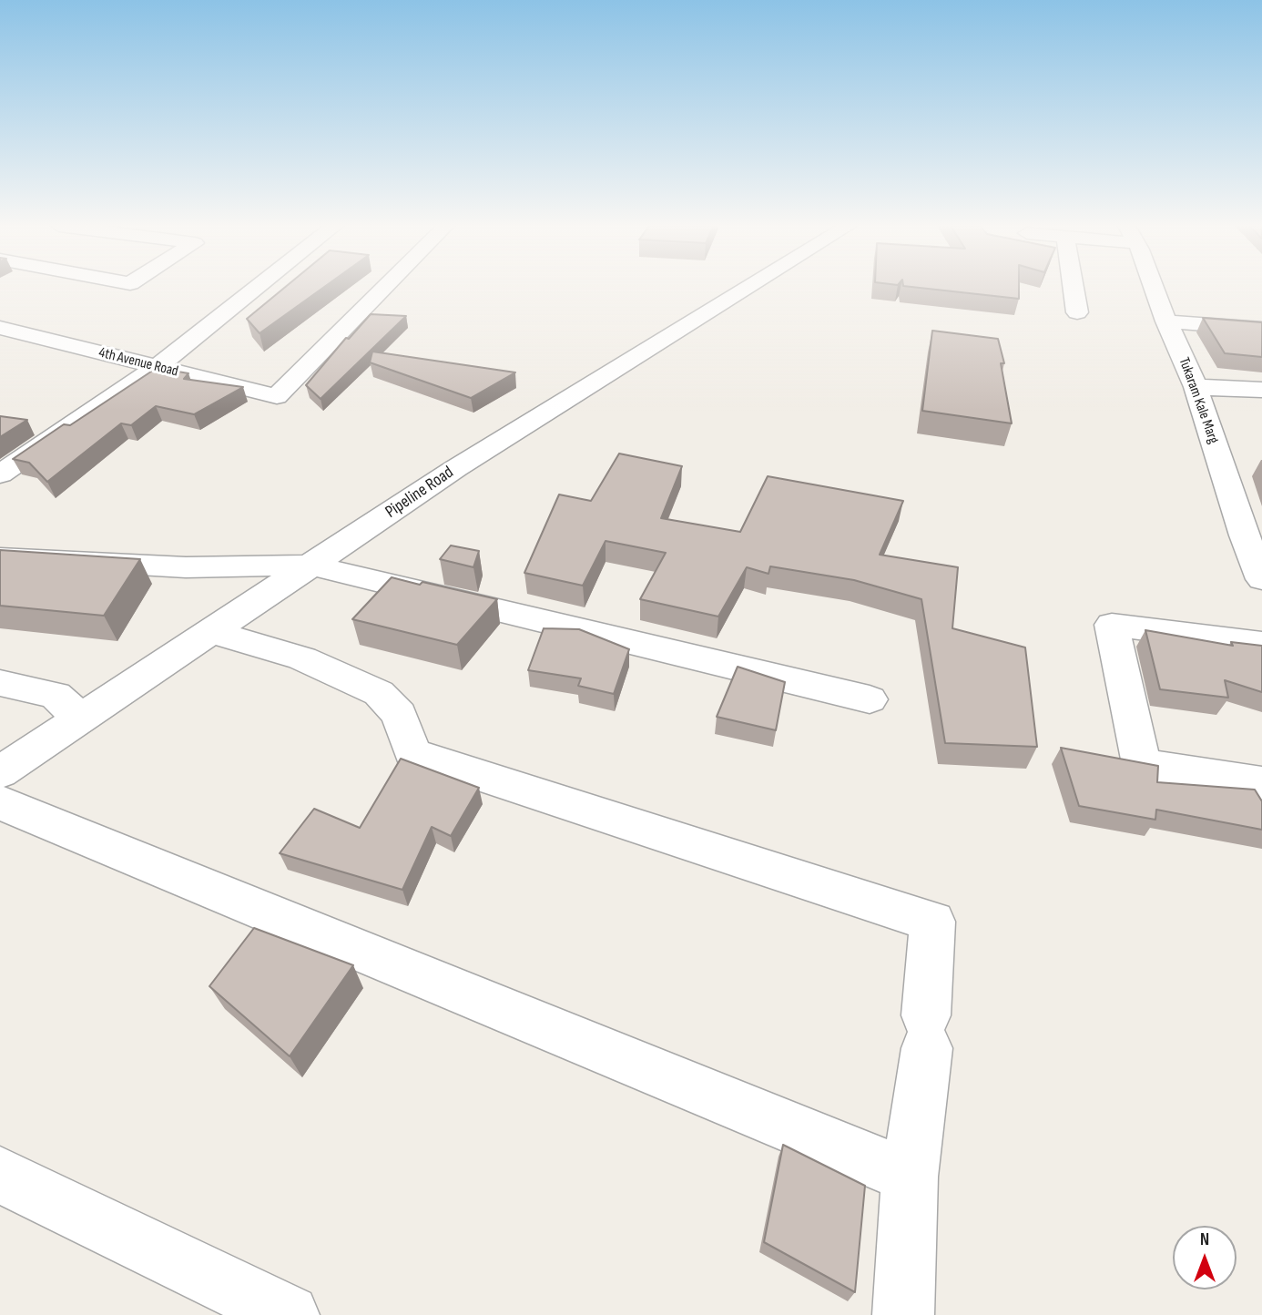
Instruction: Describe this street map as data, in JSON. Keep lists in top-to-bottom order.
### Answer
{
  "streets": {
    "street": ["4th Avenue Road", "Tukaram Kale Marg", "Pipeline Road"]
  },
  "north": "top"
}
